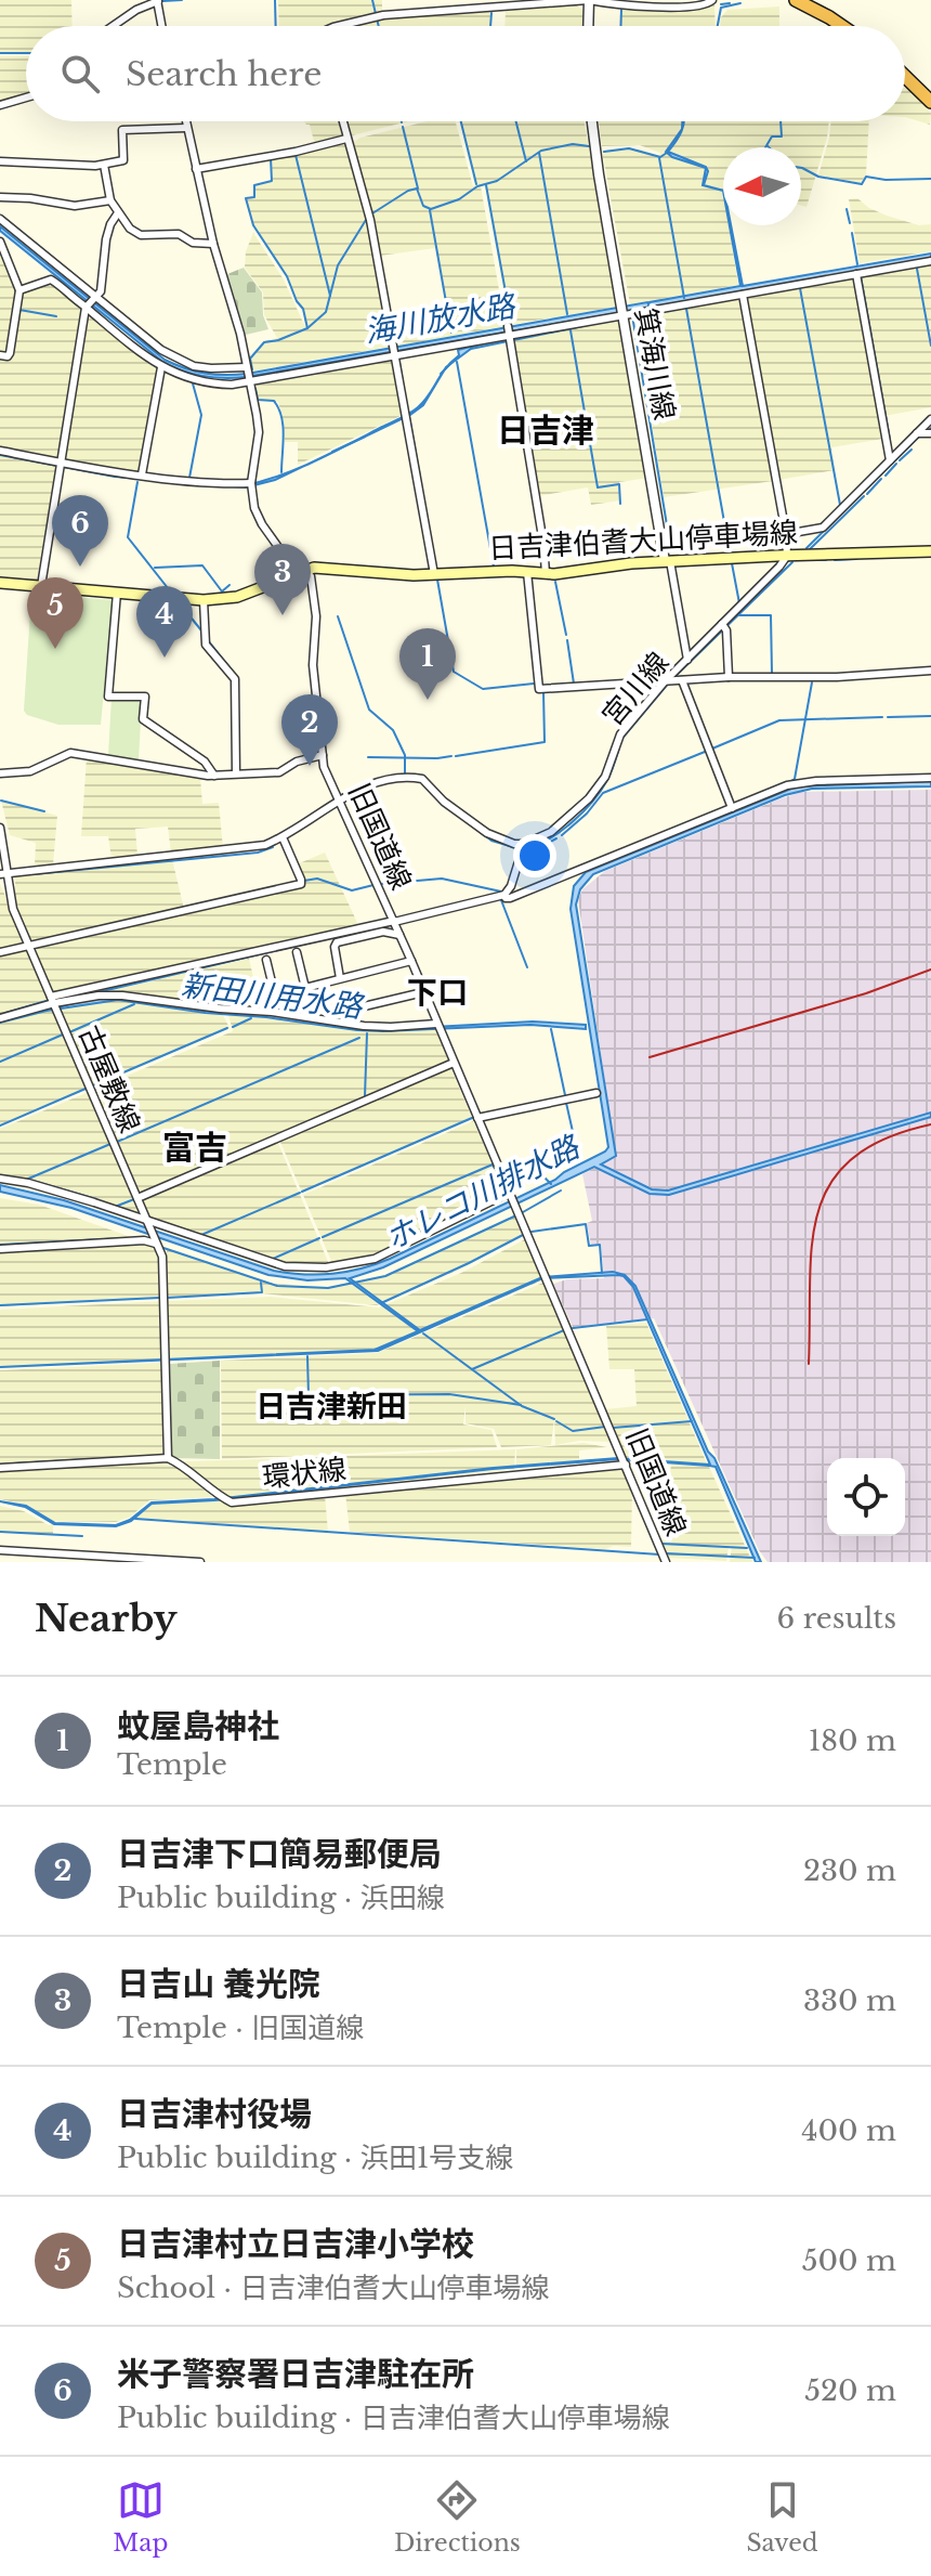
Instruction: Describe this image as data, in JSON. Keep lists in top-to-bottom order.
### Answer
{
  "streets": {
    "main road": ["日吉津伯耆大山停車場線"],
    "street": [
      "箕海川線",
      "宮川線",
      "旧国道線",
      "古屋敷線",
      "環状線"
    ]
  },
  "crossings": [
    ["箕海川線", "日吉津伯耆大山停車場線"],
    ["日吉津伯耆大山停車場線", "宮川線"],
    ["日吉津伯耆大山停車場線", "旧国道線"],
    ["旧国道線", "環状線"],
    ["古屋敷線", "環状線"]
  ],
  "districts": [
    "日吉津",
    "下口",
    "富吉",
    "日吉津新田"
  ],
  "water": ["海川放水路", "新田川用水路", "ホレコ川排水路"],
  "north": "left",
  "page": {
    "search": "Search here",
    "pins": [
      "6",
      "3",
      "5",
      "4",
      "1",
      "2"
    ],
    "heading": ["Nearby", "6 results"],
    "list": [
      {
        "mark": "1",
        "name": "蚊屋島神社",
        "note": "Temple",
        "value": "180 m"
      },
      {
        "mark": "2",
        "name": "日吉津下口簡易郵便局",
        "note": "Public building · 浜田線",
        "value": "230 m"
      },
      {
        "mark": "3",
        "name": "日吉山 養光院",
        "note": "Temple · 旧国道線",
        "value": "330 m"
      },
      {
        "mark": "4",
        "name": "日吉津村役場",
        "note": "Public building · 浜田1号支線",
        "value": "400 m"
      },
      {
        "mark": "5",
        "name": "日吉津村立日吉津小学校",
        "note": "School · 日吉津伯耆大山停車場線",
        "value": "500 m"
      },
      {
        "mark": "6",
        "name": "米子警察署日吉津駐在所",
        "note": "Public building · 日吉津伯耆大山停車場線",
        "value": "520 m"
      }
    ],
    "nav": ["Map", "Directions", "Saved"]
  }
}
